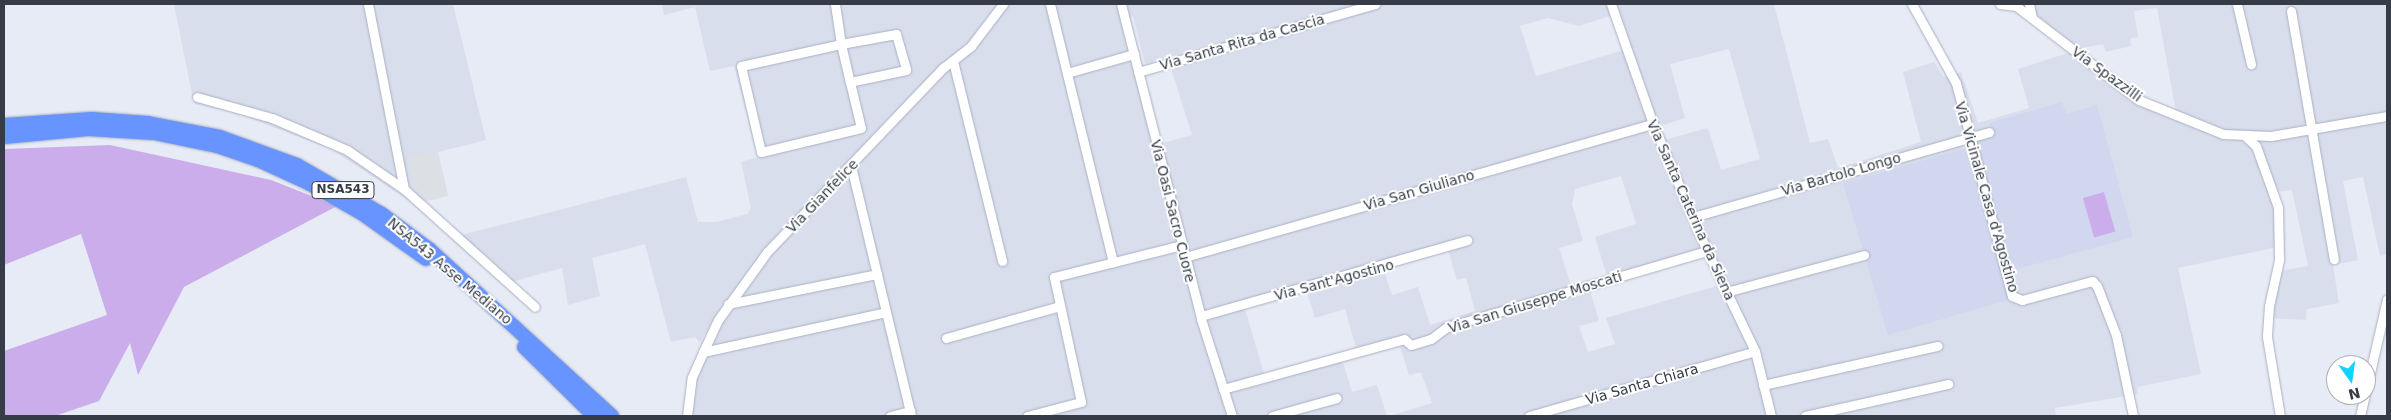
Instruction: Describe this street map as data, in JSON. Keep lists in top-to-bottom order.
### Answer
{
  "streets": {
    "highway": ["NSA543", "NSA543 Asse Mediano"],
    "street": [
      "Via Santa Rita da Cascia",
      "Via Spazzilli",
      "Via Bartolo Longo",
      "Via San Giuliano",
      "Via Gianfelice",
      "Via Vicinale Casa d'Agostino",
      "Via Santa Caterina da Siena",
      "Via Oasi Sacro Cuore",
      "Via Sant'Agostino",
      "Via San Giuseppe Moscati",
      "Via Santa Chiara"
    ]
  },
  "crossings": [
    ["Via Santa Rita da Cascia", "Via Oasi Sacro Cuore"],
    ["Via Bartolo Longo", "Via Vicinale Casa d'Agostino"],
    ["Via Bartolo Longo", "Via Santa Caterina da Siena"],
    ["Via San Giuliano", "Via Santa Caterina da Siena"],
    ["Via San Giuliano", "Via Oasi Sacro Cuore"],
    ["Via Santa Caterina da Siena", "Via San Giuseppe Moscati"],
    ["Via Santa Caterina da Siena", "Via Santa Chiara"],
    ["Via Oasi Sacro Cuore", "Via Sant'Agostino"],
    ["Via Oasi Sacro Cuore", "Via San Giuseppe Moscati"]
  ],
  "north": "bottom"
}
